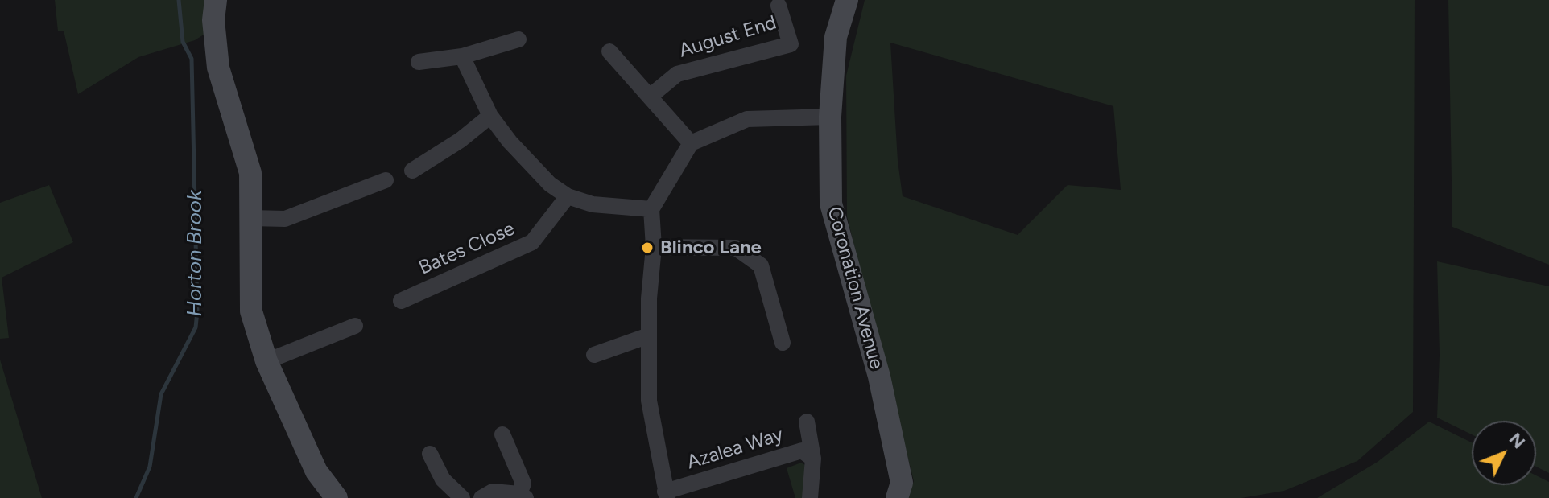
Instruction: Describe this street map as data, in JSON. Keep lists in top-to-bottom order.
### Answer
{
  "streets": {
    "street": [
      "August End",
      "Bates Close",
      "Coronation Avenue",
      "Azalea Way"
    ]
  },
  "water": ["Horton Brook"],
  "places": ["Blinco Lane"],
  "north": "top right"
}
